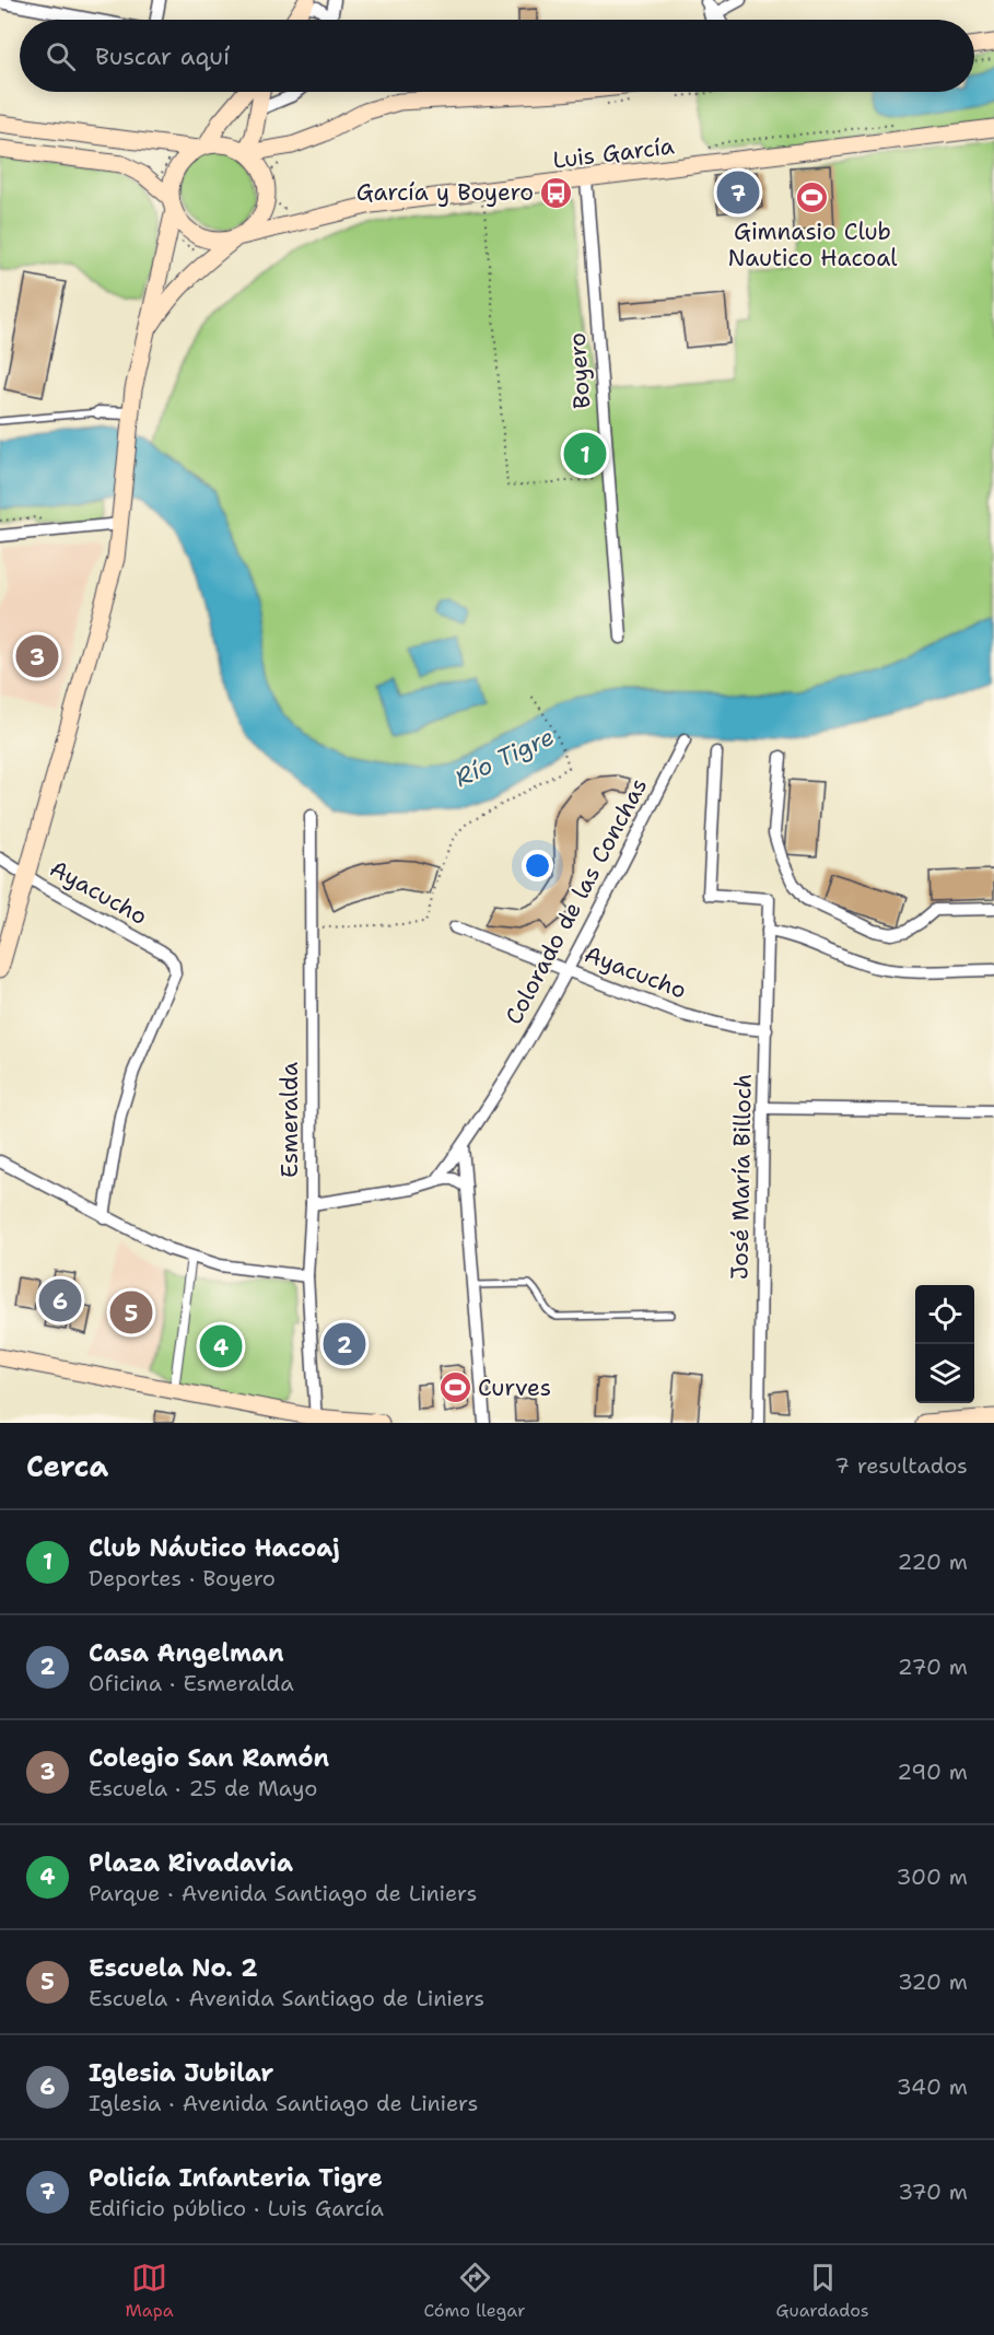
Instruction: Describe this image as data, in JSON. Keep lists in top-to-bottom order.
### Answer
{
  "streets": {
    "main road": ["Luis García"],
    "street": [
      "Boyero",
      "Ayacucho",
      "Colorado de las Conchas",
      "Esmeralda",
      "José María Billoch"
    ]
  },
  "crossings": [
    ["Luis García", "Boyero"],
    ["Ayacucho", "Colorado de las Conchas"],
    ["Ayacucho", "José María Billoch"]
  ],
  "water": ["Río Tigre"],
  "places": {
    "bus stop": ["García y Boyero"],
    "sports": ["Gimnasio Club Nautico Hacoal", "Curves"]
  },
  "page": {
    "search": "Buscar aquí",
    "pins": [
      "7",
      "1",
      "3",
      "6",
      "5",
      "2",
      "4"
    ],
    "heading": ["Cerca", "7 resultados"],
    "list": [
      {
        "mark": "1",
        "name": "Club Náutico Hacoaj",
        "note": "Deportes · Boyero",
        "value": "220 m"
      },
      {
        "mark": "2",
        "name": "Casa Angelman",
        "note": "Oficina · Esmeralda",
        "value": "270 m"
      },
      {
        "mark": "3",
        "name": "Colegio San Ramón",
        "note": "Escuela · 25 de Mayo",
        "value": "290 m"
      },
      {
        "mark": "4",
        "name": "Plaza Rivadavia",
        "note": "Parque · Avenida Santiago de Liniers",
        "value": "300 m"
      },
      {
        "mark": "5",
        "name": "Escuela No. 2",
        "note": "Escuela · Avenida Santiago de Liniers",
        "value": "320 m"
      },
      {
        "mark": "6",
        "name": "Iglesia Jubilar",
        "note": "Iglesia · Avenida Santiago de Liniers",
        "value": "340 m"
      },
      {
        "mark": "7",
        "name": "Policía Infanteria Tigre",
        "note": "Edificio público · Luis García",
        "value": "370 m"
      }
    ],
    "nav": ["Mapa", "Cómo llegar", "Guardados"]
  }
}
